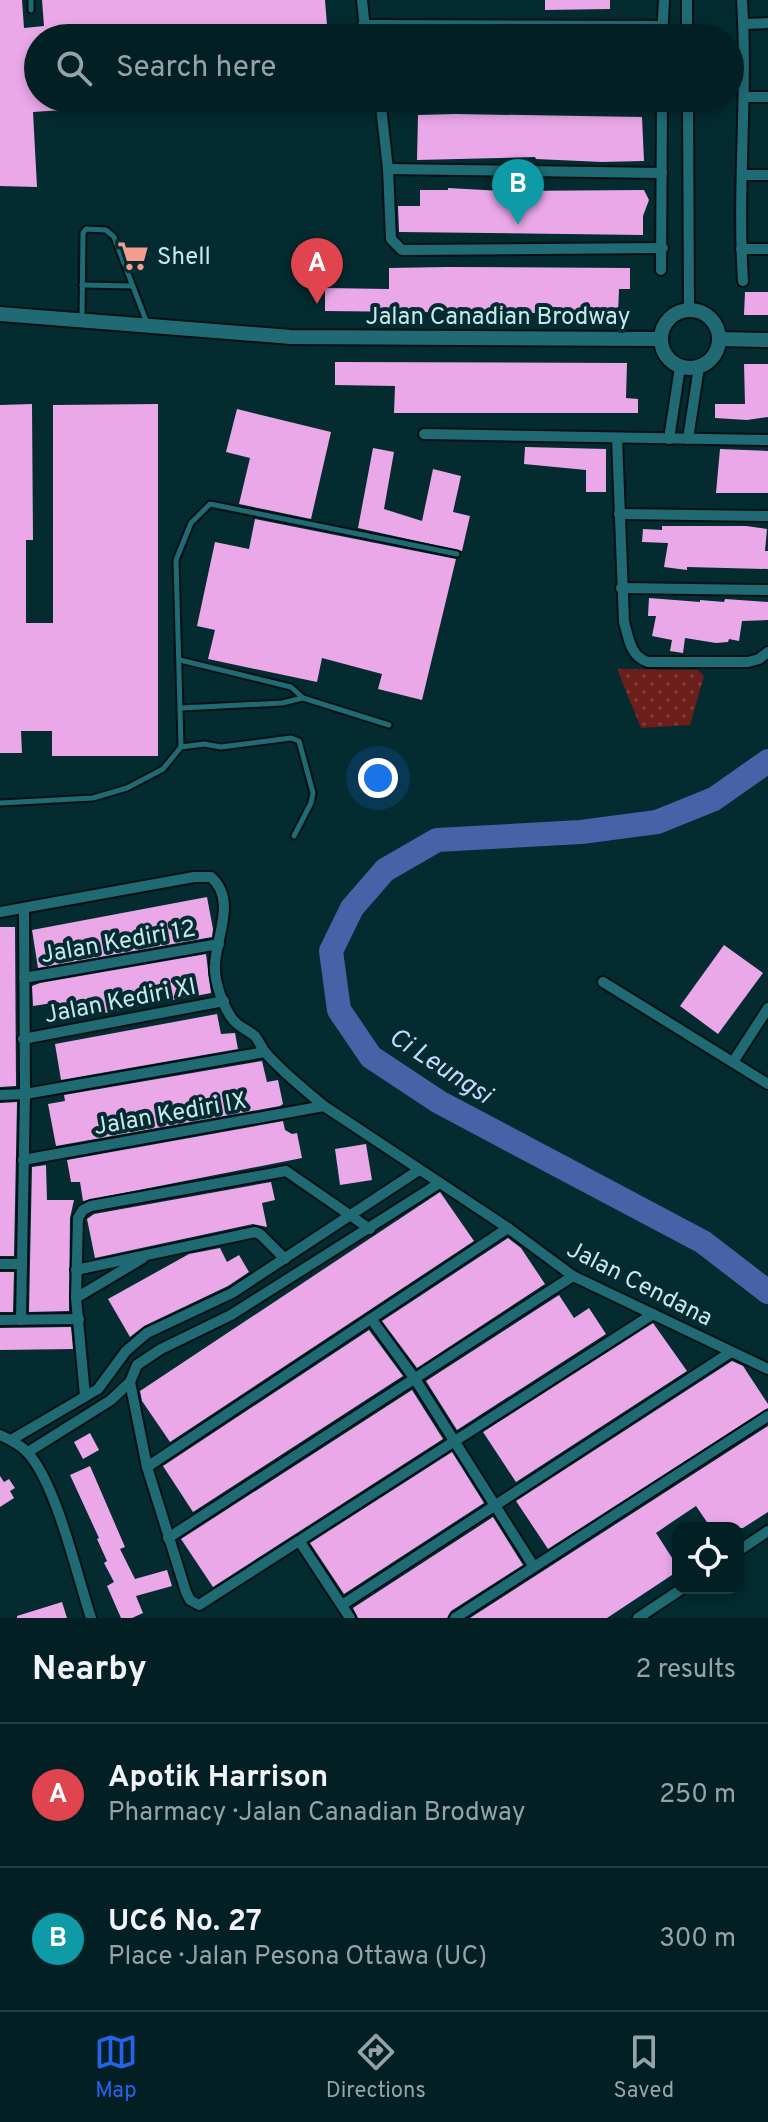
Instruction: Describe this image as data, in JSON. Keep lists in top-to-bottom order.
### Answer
{
  "streets": {
    "street": [
      "Jalan Canadian Brodway",
      "Jalan Kediri 12",
      "Jalan Kediri XI",
      "Jalan Kediri IX",
      "Jalan Cendana"
    ]
  },
  "crossings": [
    ["Jalan Kediri XI", "Jalan Cendana"],
    ["Jalan Kediri IX", "Jalan Cendana"]
  ],
  "water": ["Ci Leungsi"],
  "places": {
    "supermarket": ["Shell"]
  },
  "page": {
    "search": "Search here",
    "pins": ["B", "A"],
    "heading": ["Nearby", "2 results"],
    "list": [
      {
        "mark": "A",
        "name": "Apotik Harrison",
        "note": "Pharmacy · Jalan Canadian Brodway",
        "value": "250 m"
      },
      {
        "mark": "B",
        "name": "UC6 No. 27",
        "note": "Place · Jalan Pesona Ottawa (UC)",
        "value": "300 m"
      }
    ],
    "nav": ["Map", "Directions", "Saved"]
  }
}
